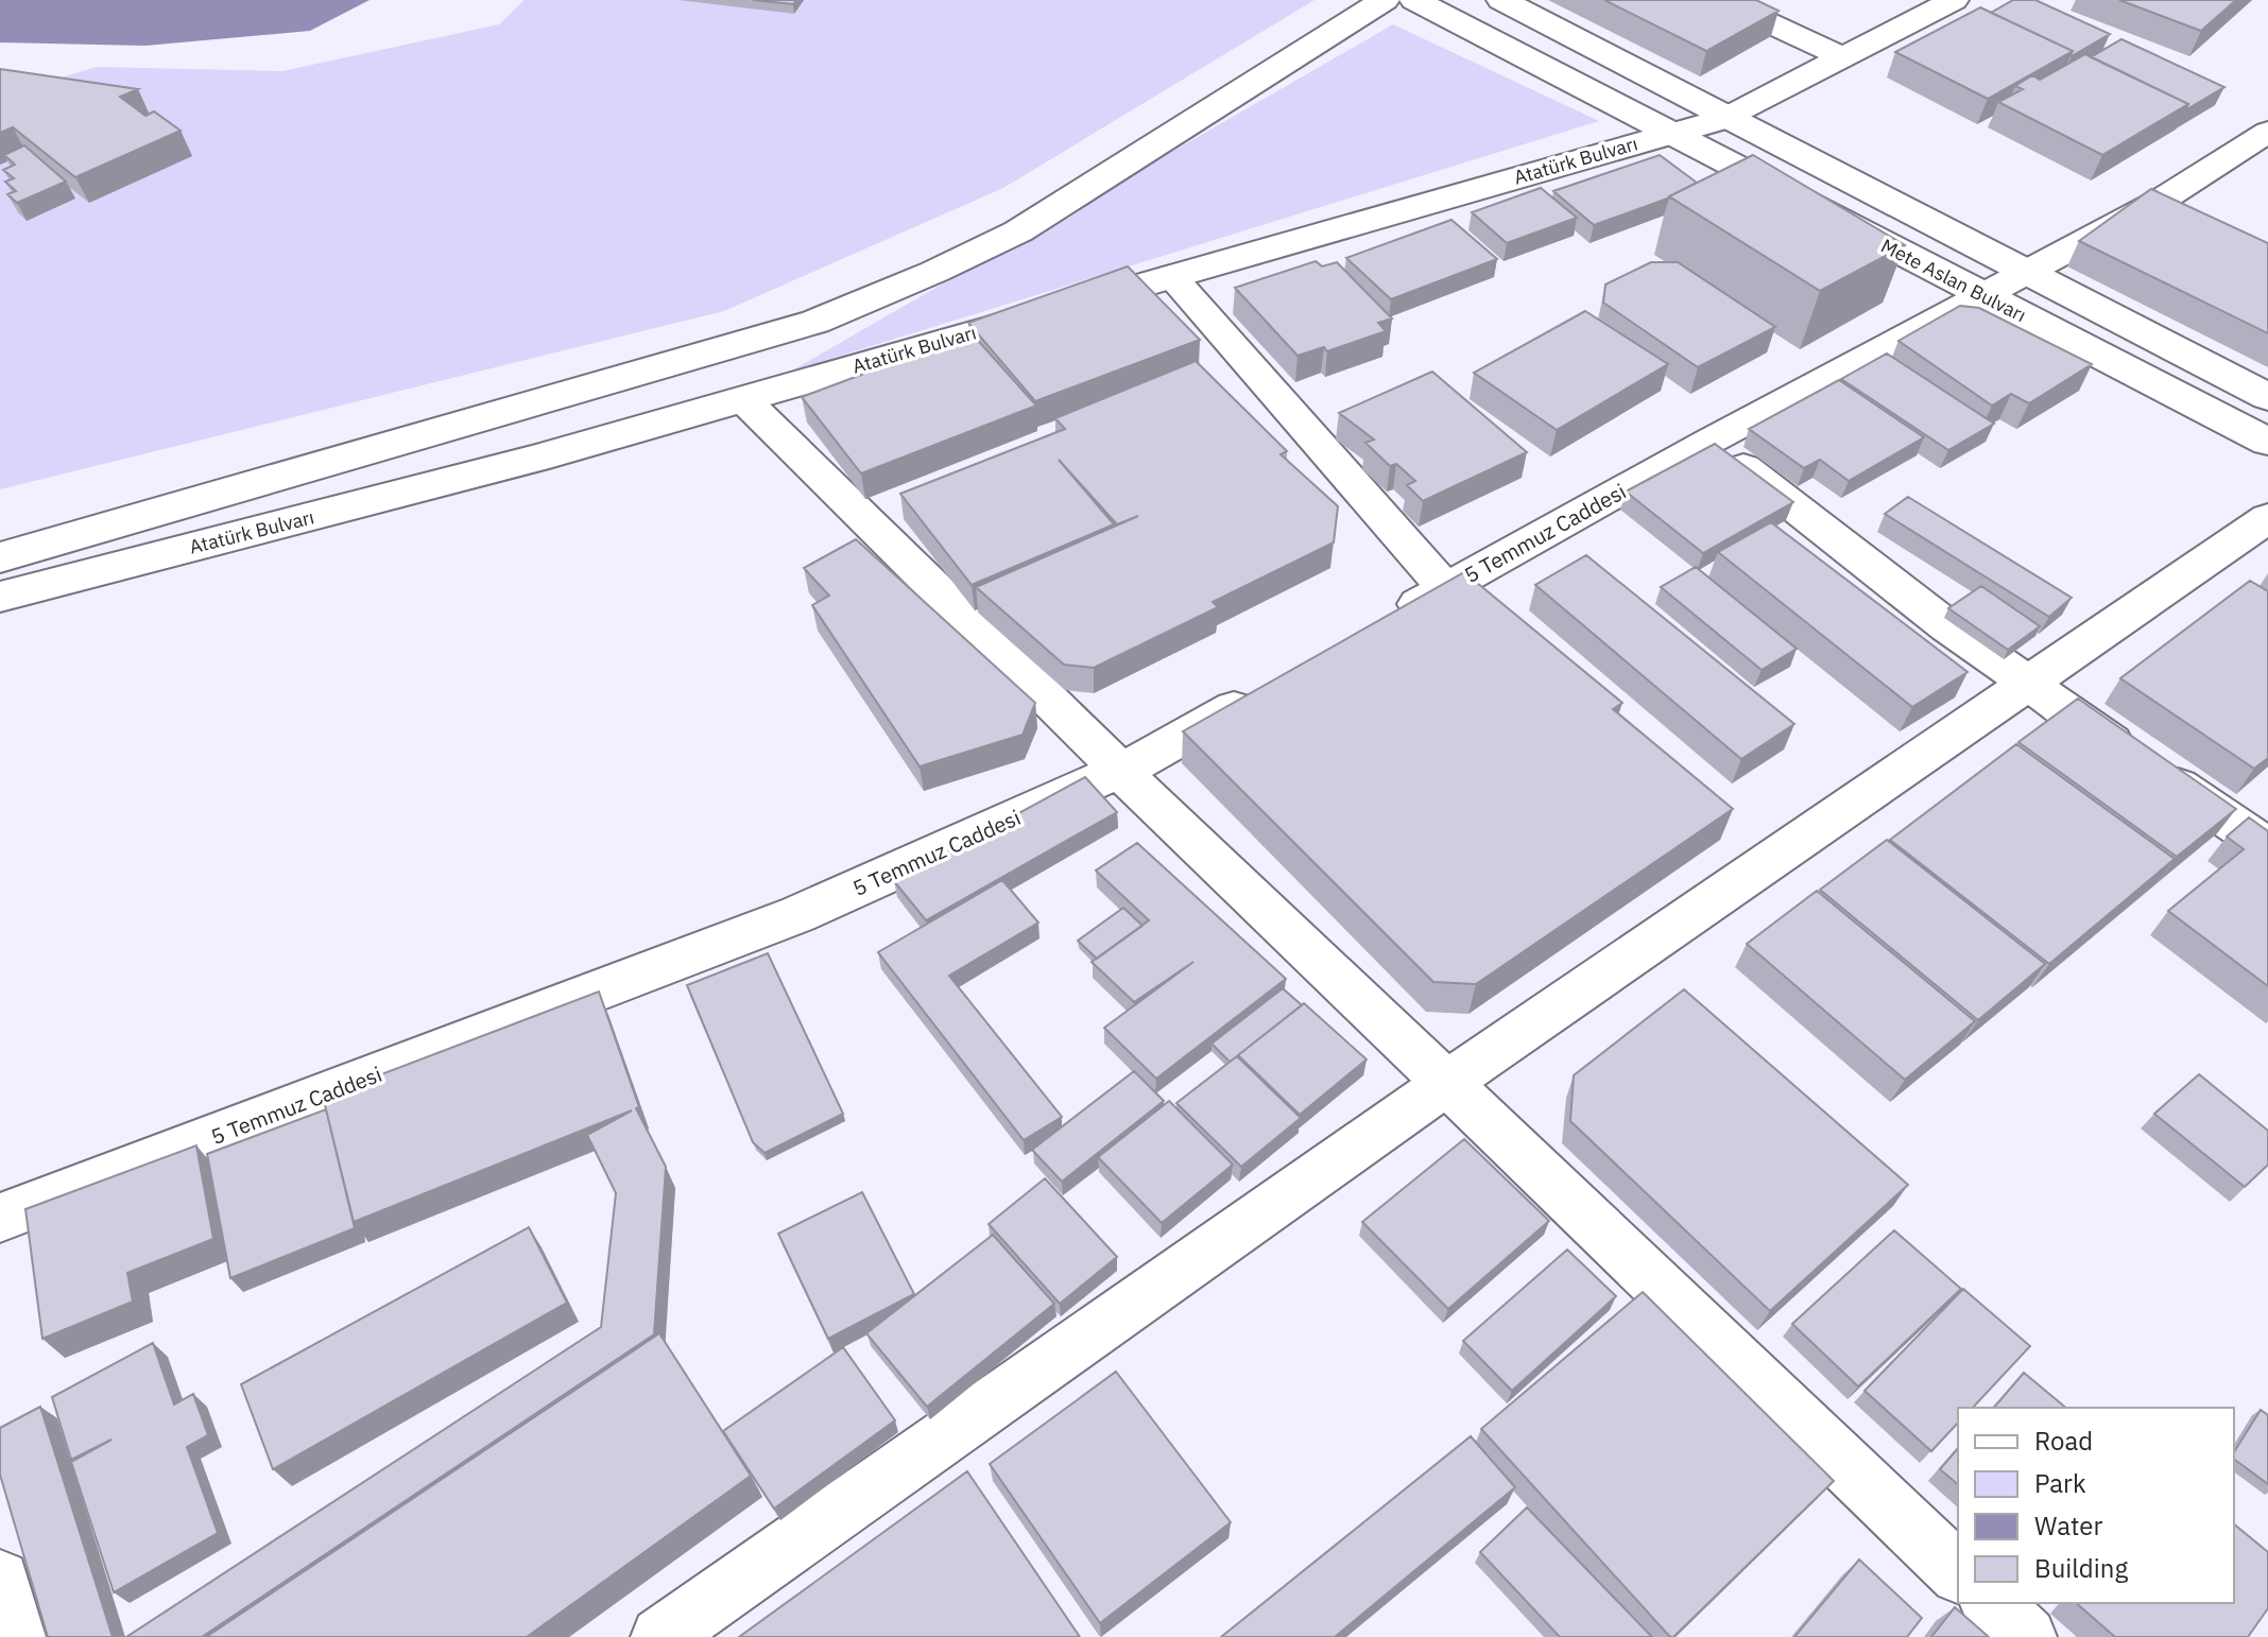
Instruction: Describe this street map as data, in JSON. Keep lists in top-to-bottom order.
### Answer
{
  "streets": {
    "street": ["Atatürk Bulvarı", "Mete Aslan Bulvarı", "5 Temmuz Caddesi"]
  },
  "crossings": [
    ["Atatürk Bulvarı", "Mete Aslan Bulvarı"],
    ["Mete Aslan Bulvarı", "5 Temmuz Caddesi"]
  ],
  "legend": [
    "Road",
    "Park",
    "Water",
    "Building"
  ]
}
